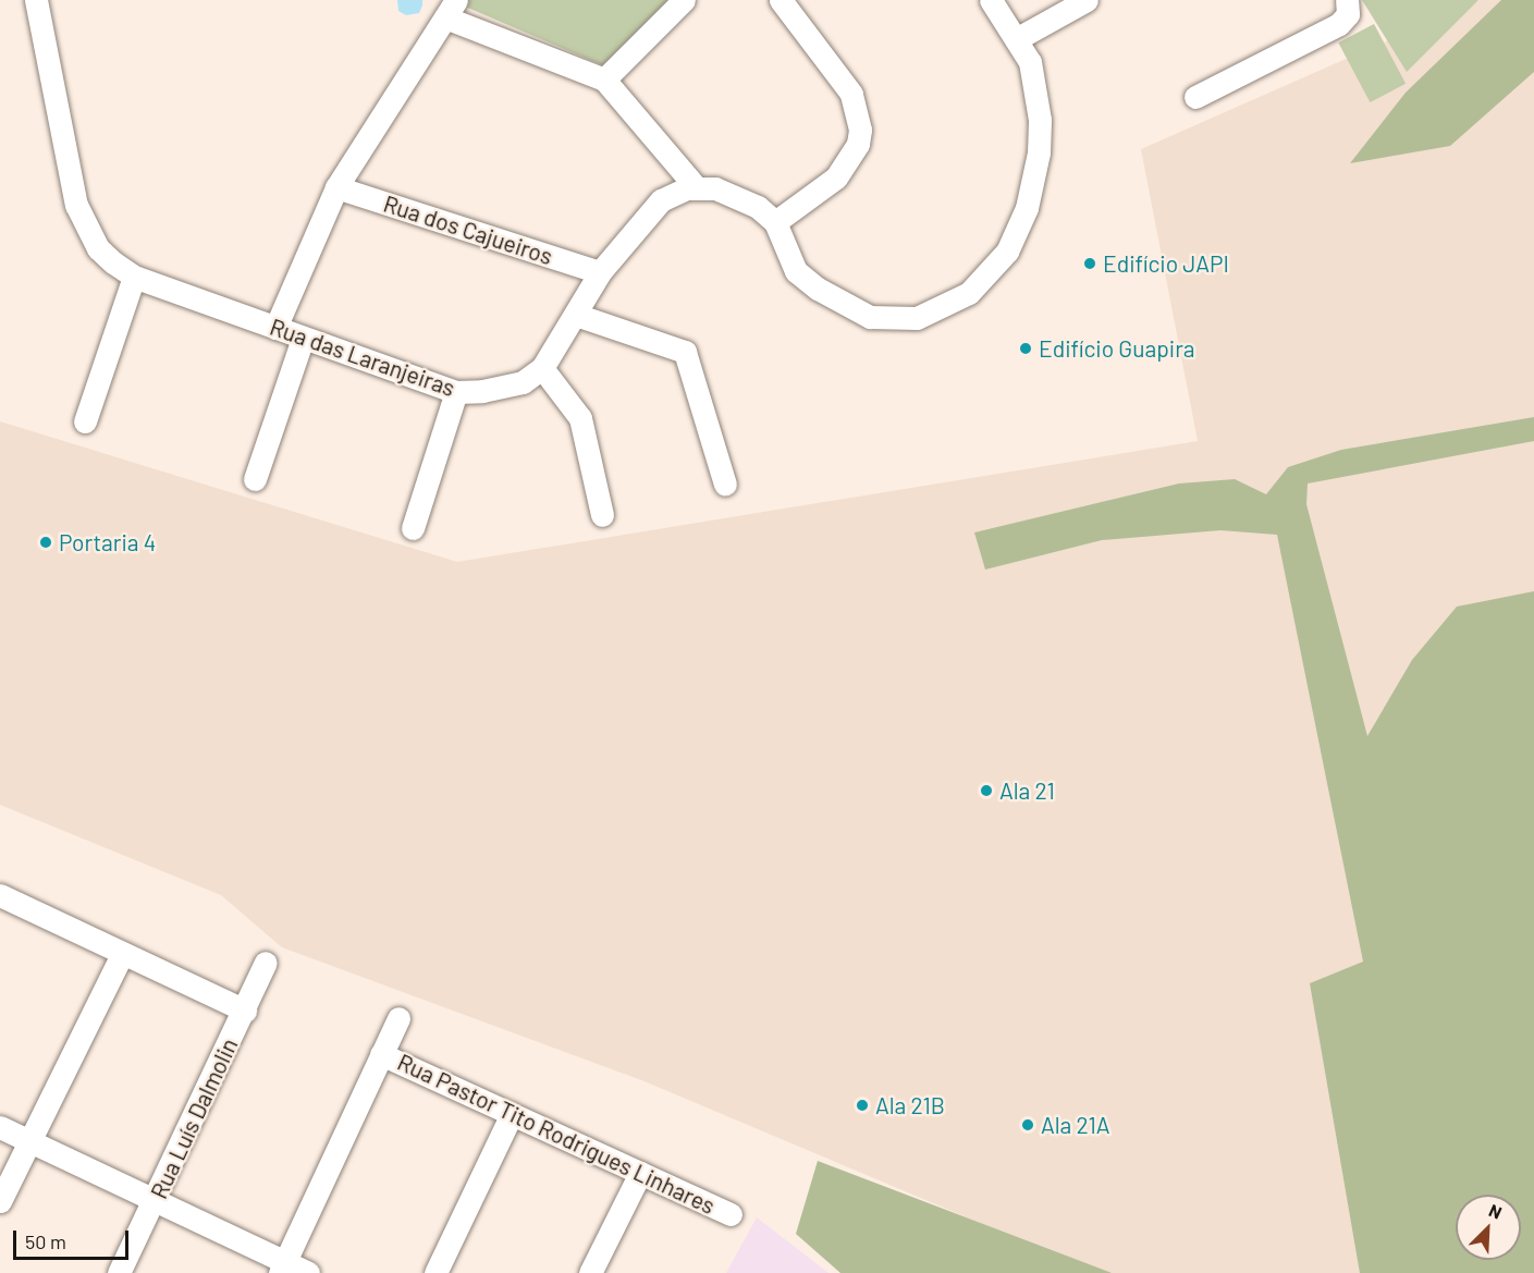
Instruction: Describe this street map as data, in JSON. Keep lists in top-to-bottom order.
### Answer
{
  "streets": {
    "street": [
      "Rua dos Cajueiros",
      "Rua das Laranjeiras",
      "Rua Luís Dalmolin",
      "Rua Pastor Tito Rodrigues Linhares"
    ]
  },
  "crossings": [
    ["Rua dos Cajueiros", "Rua das Laranjeiras"]
  ],
  "places": [
    "Edifício JAPI",
    "Edifício Guapira",
    "Portaria 4",
    "Ala 21",
    "Ala 21B",
    "Ala 21A"
  ],
  "scale_bar": "50 m",
  "north": "top right"
}
